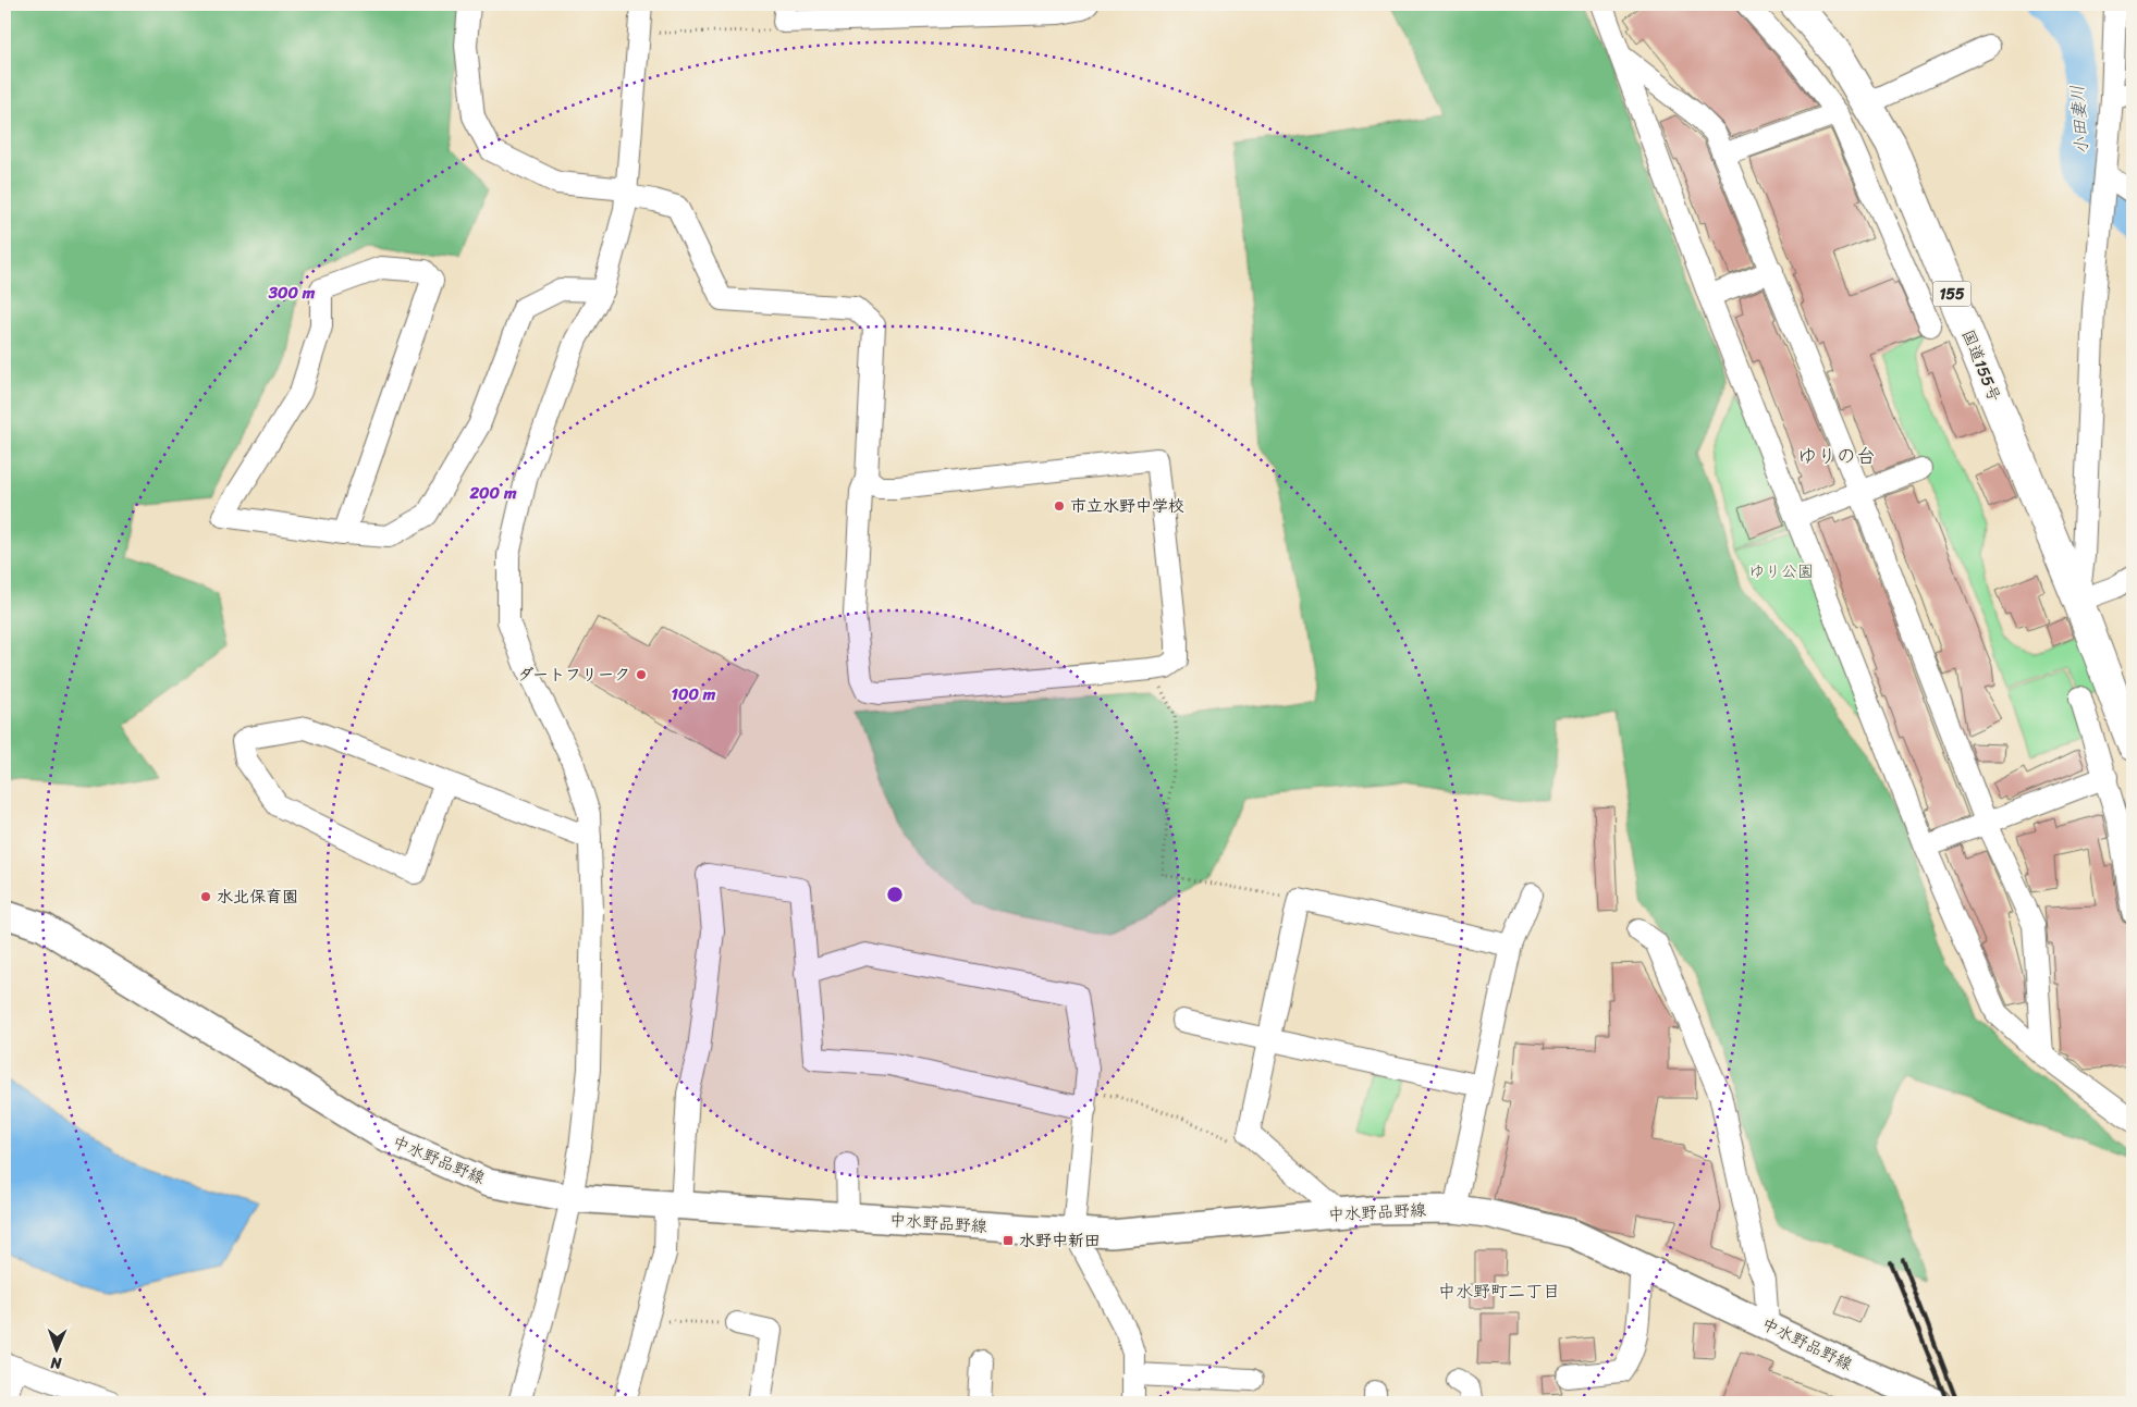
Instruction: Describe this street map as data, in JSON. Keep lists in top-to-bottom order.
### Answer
{
  "streets": {
    "highway": ["155", "国道155号"],
    "main road": ["中水野品野線"]
  },
  "districts": ["ゆりの台", "中水野町二丁目"],
  "water": ["小田妻川"],
  "parks": ["ゆり公園"],
  "places": {
    "other": ["市立水野中学校", "ダートフリーク", "水北保育園"],
    "transit": ["水野中新田"]
  },
  "north": "bottom",
  "rings": ["300 m", "200 m", "100 m"]
}
